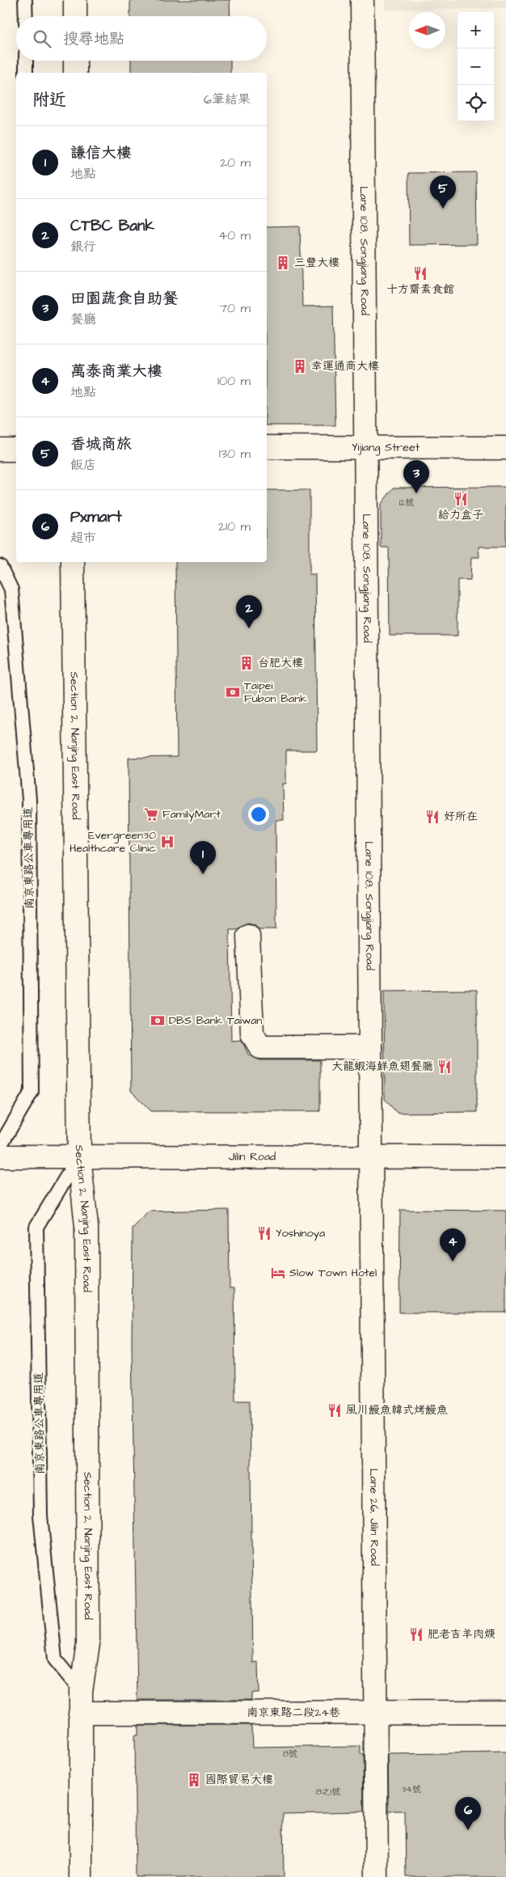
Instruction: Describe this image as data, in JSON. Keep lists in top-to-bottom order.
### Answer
{
  "streets": {
    "street": [
      "Lane 108, Songjiang Road",
      "Yijiang Street",
      "Section 2, Nanjing East Road",
      "Jilin Road",
      "Lane 26, Jilin Road",
      "南京東路二段24巷"
    ],
    "lane": ["南京東路公車專用道"]
  },
  "crossings": [
    ["Lane 108, Songjiang Road", "Yijiang Street"],
    ["Lane 108, Songjiang Road", "Jilin Road"],
    ["Lane 108, Songjiang Road", "Lane 26, Jilin Road"],
    ["Section 2, Nanjing East Road", "南京東路公車專用道"],
    ["Section 2, Nanjing East Road", "Jilin Road"],
    ["Section 2, Nanjing East Road", "南京東路二段24巷"],
    ["南京東路公車專用道", "Jilin Road"],
    ["Jilin Road", "Lane 26, Jilin Road"],
    ["Lane 26, Jilin Road", "南京東路二段24巷"]
  ],
  "places": {
    "building": [
      "三豐大樓",
      "幸運通商大樓",
      "台肥大樓",
      "國際貿易大樓"
    ],
    "restaurant": [
      "十方齋素食館",
      "給力盒子",
      "好所在",
      "大龍蝦海鮮魚翅餐廳",
      "Yoshinoya",
      "風川鰻魚韓式烤鰻魚",
      "肥老吉羊肉焿"
    ],
    "bank": ["Taipei Fubon Bank", "DBS Bank Taiwan"],
    "supermarket": ["FamilyMart"],
    "hospital": ["Evergreen30 Healthcare Clinic"],
    "hotel": ["Slow Town Hotel"]
  },
  "house_numbers": [
    "12號",
    "8號",
    "34號",
    "8之1號"
  ],
  "north": "left",
  "page": {
    "map_buttons": ["+", "−"],
    "search": "搜尋地點",
    "heading": ["附近", "6筆結果"],
    "list": [
      {
        "mark": "1",
        "name": "謙信大樓",
        "note": "地點",
        "value": "20 m"
      },
      {
        "mark": "2",
        "name": "CTBC Bank",
        "note": "銀行",
        "value": "40 m"
      },
      {
        "mark": "3",
        "name": "田園蔬食自助餐",
        "note": "餐廳",
        "value": "70 m"
      },
      {
        "mark": "4",
        "name": "萬泰商業大樓",
        "note": "地點",
        "value": "100 m"
      },
      {
        "mark": "5",
        "name": "香城商旅",
        "note": "飯店",
        "value": "130 m"
      },
      {
        "mark": "6",
        "name": "Pxmart",
        "note": "超市",
        "value": "210 m"
      }
    ],
    "pins": [
      "5",
      "3",
      "2",
      "1",
      "4",
      "6"
    ]
  }
}
